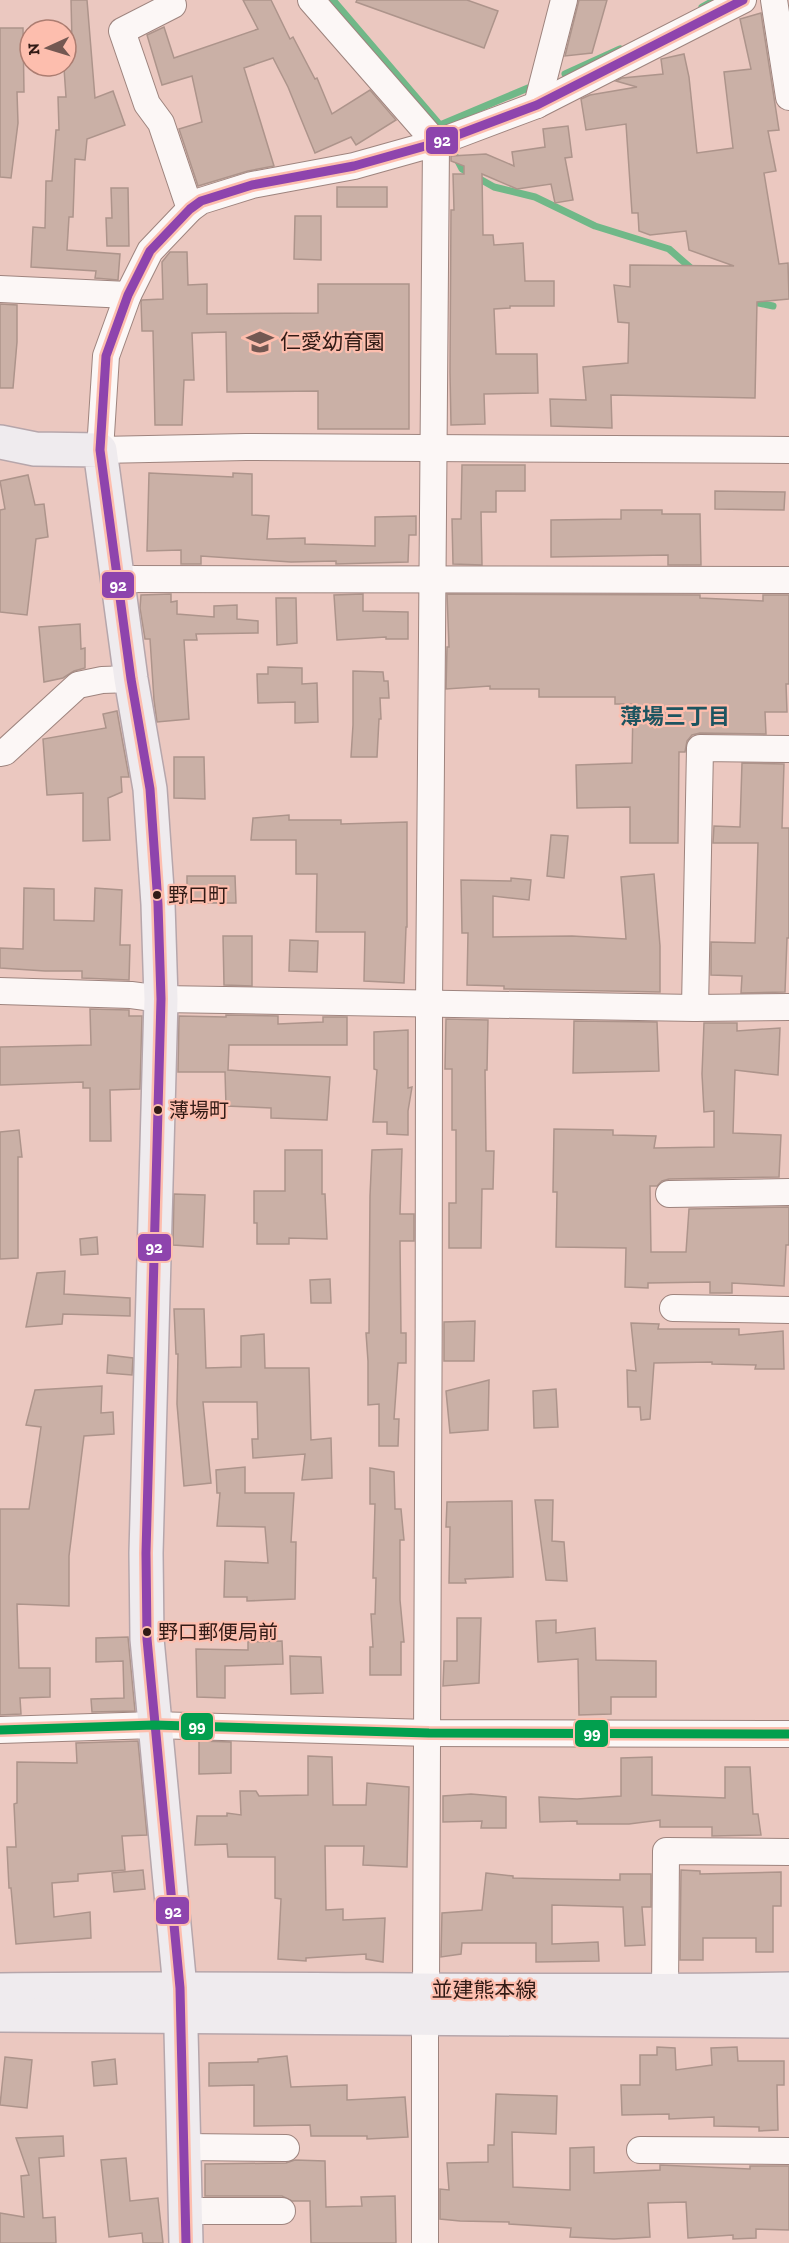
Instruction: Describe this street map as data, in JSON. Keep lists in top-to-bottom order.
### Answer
{
  "streets": {
    "main road": ["並建熊本線"]
  },
  "districts": ["薄場三丁目"],
  "places": {
    "school or university": ["仁愛幼育園"],
    "other": ["野口町", "薄場町", "野口郵便局前"]
  },
  "lines": ["transit line 92", "transit line 99"],
  "north": "left"
}
